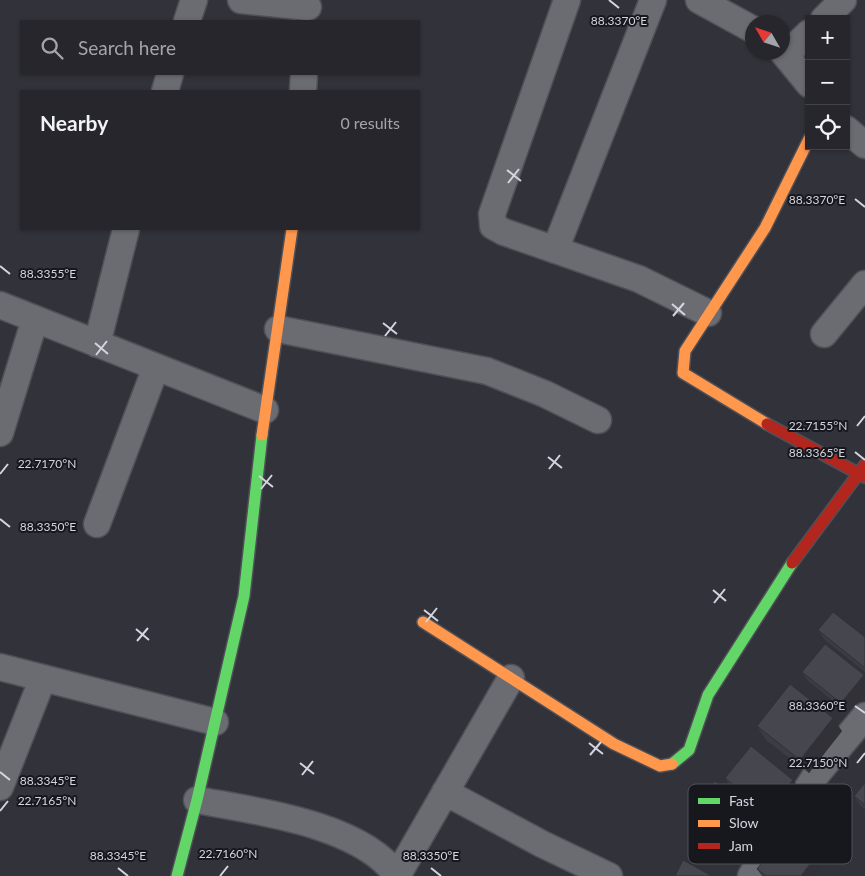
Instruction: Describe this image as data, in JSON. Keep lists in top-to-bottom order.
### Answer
{
  "legend": ["Fast", "Slow", "Jam"],
  "north": "top left",
  "page": {
    "map_buttons": ["+", "−"],
    "search": "Search here",
    "heading": ["Nearby", "0 results"]
  },
  "coordinates": [
    "88.3370°E",
    "88.3355°E",
    "22.7155°N",
    "88.3365°E",
    "22.7170°N",
    "88.3350°E",
    "88.3360°E",
    "22.7150°N",
    "88.3345°E",
    "22.7165°N",
    "22.7160°N"
  ]
}
